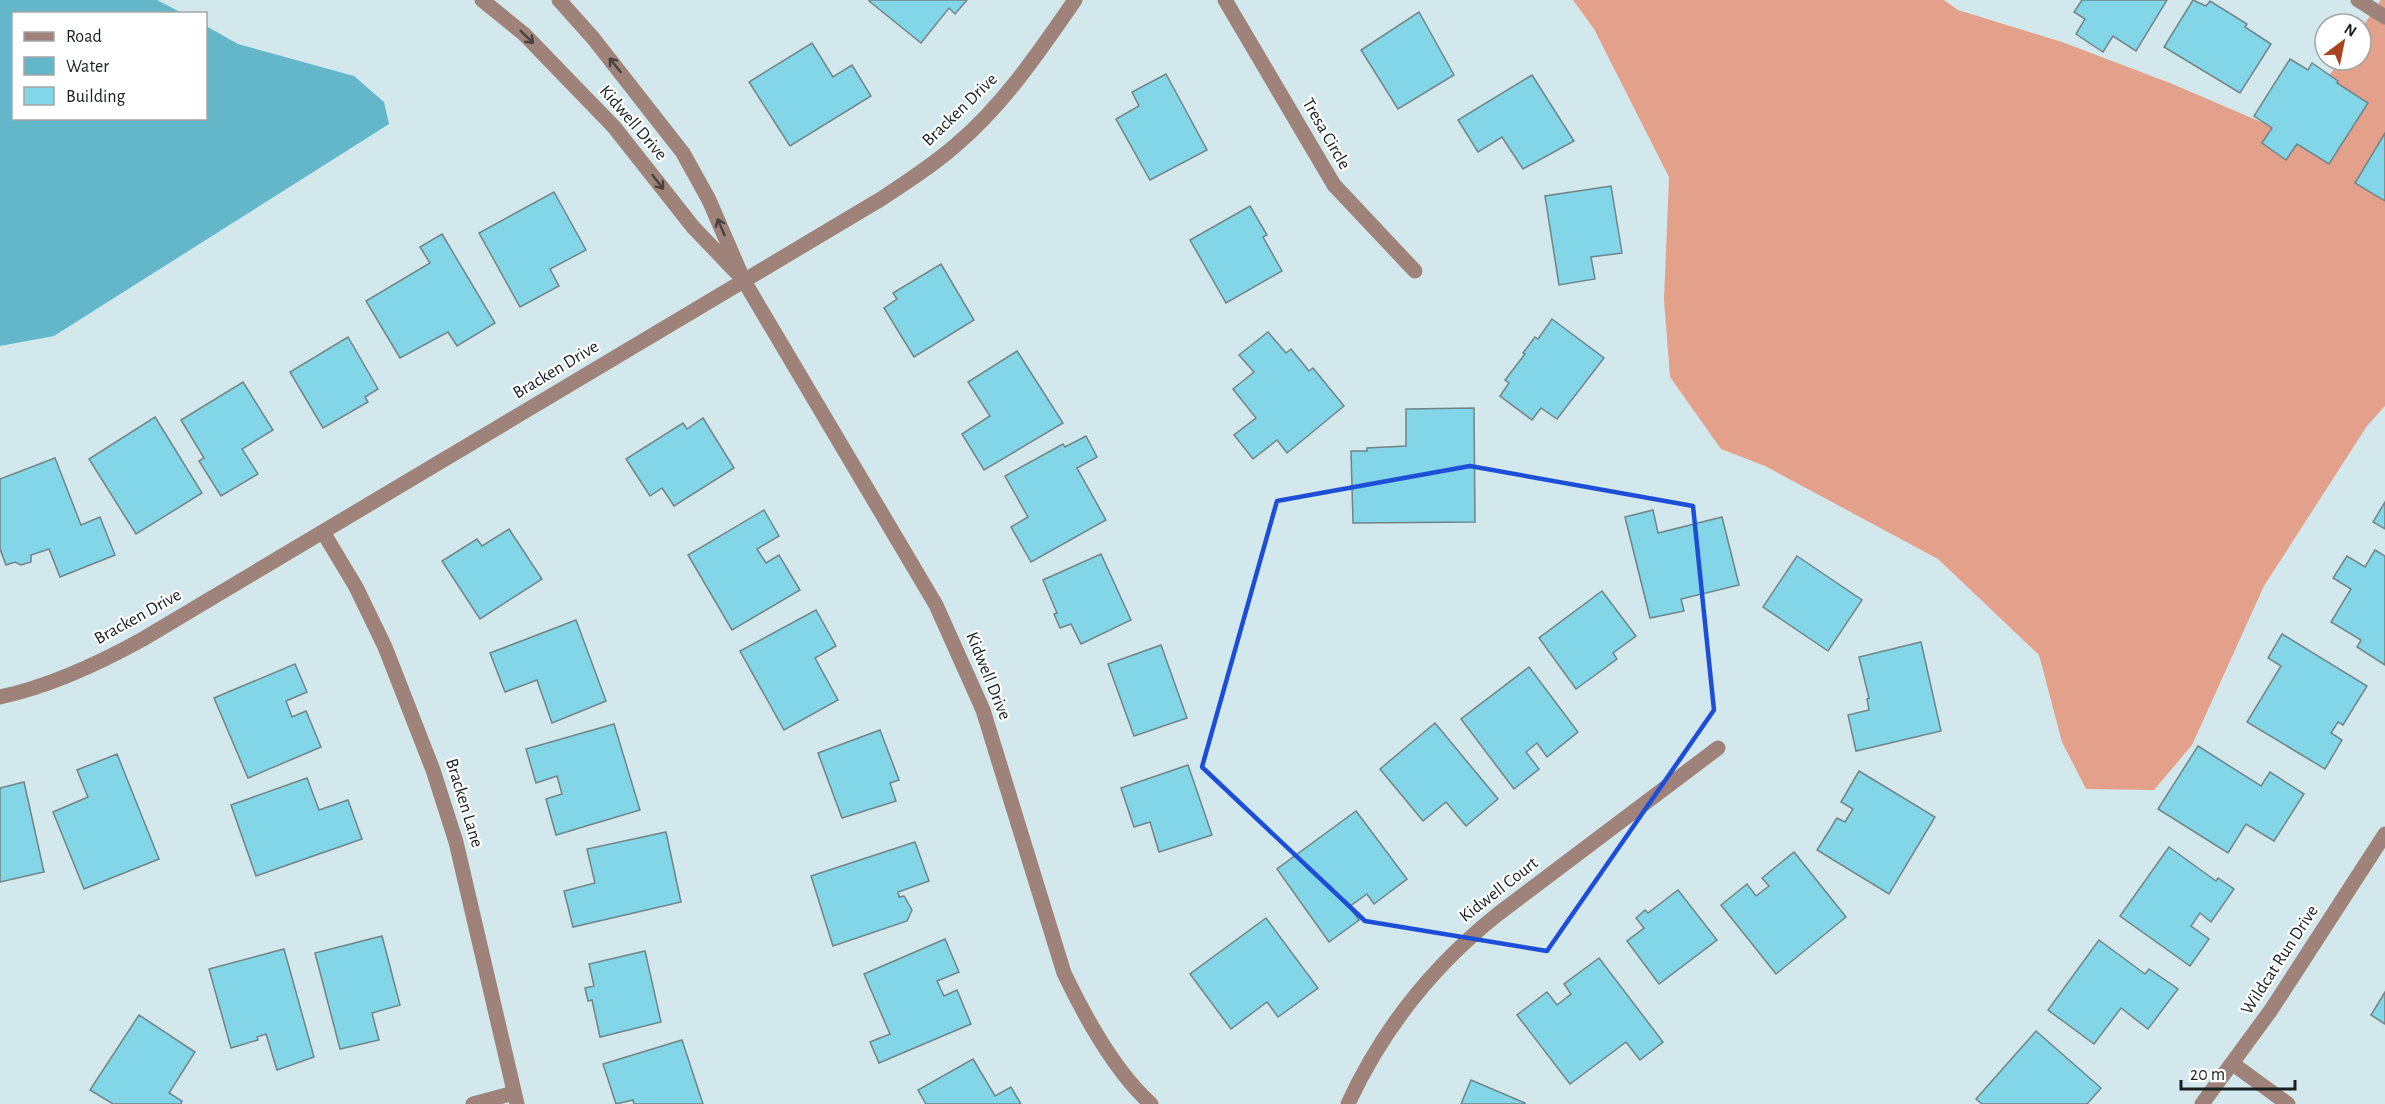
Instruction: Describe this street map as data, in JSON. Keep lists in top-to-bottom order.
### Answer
{
  "streets": {
    "street": [
      "Bracken Drive",
      "Kidwell Drive",
      "Tresa Circle",
      "Bracken Lane",
      "Kidwell Court",
      "Wildcat Run Drive"
    ]
  },
  "crossings": [
    ["Bracken Drive", "Kidwell Drive"],
    ["Bracken Drive", "Bracken Lane"]
  ],
  "legend": ["Road", "Water", "Building"],
  "scale_bar": "20 m",
  "north": "top right"
}
